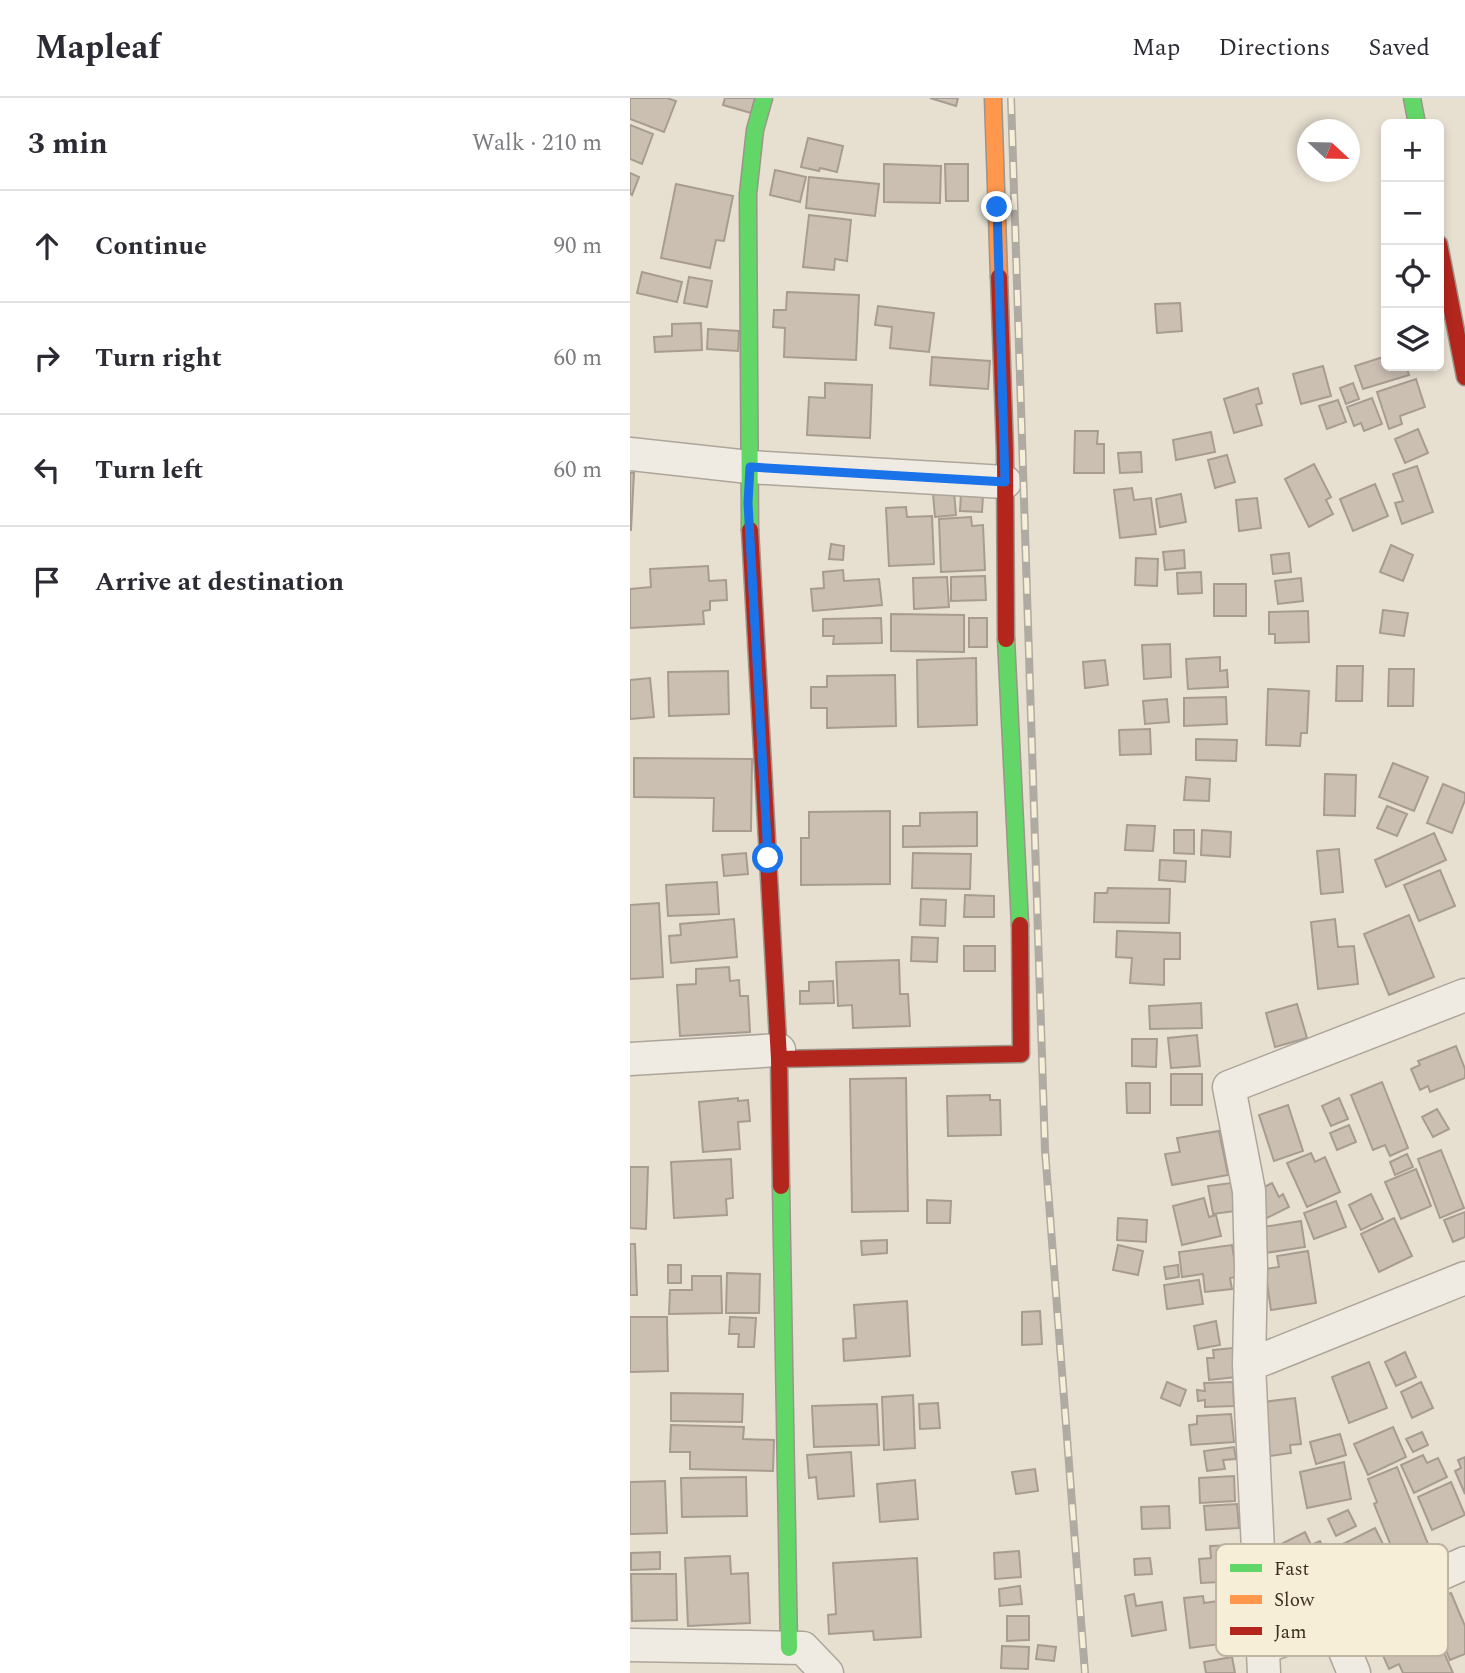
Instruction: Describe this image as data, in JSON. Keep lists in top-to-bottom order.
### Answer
{
  "legend": ["Fast", "Slow", "Jam"],
  "north": "right",
  "page": {
    "header": "Mapleaf",
    "nav": ["Map", "Directions", "Saved"],
    "heading": ["3 min", "Walk · 210 m"],
    "map_buttons": ["+", "−"],
    "list": [
      ["Continue", "90 m"],
      ["Turn right", "60 m"],
      ["Turn left", "60 m"],
      "Arrive at destination"
    ]
  }
}
